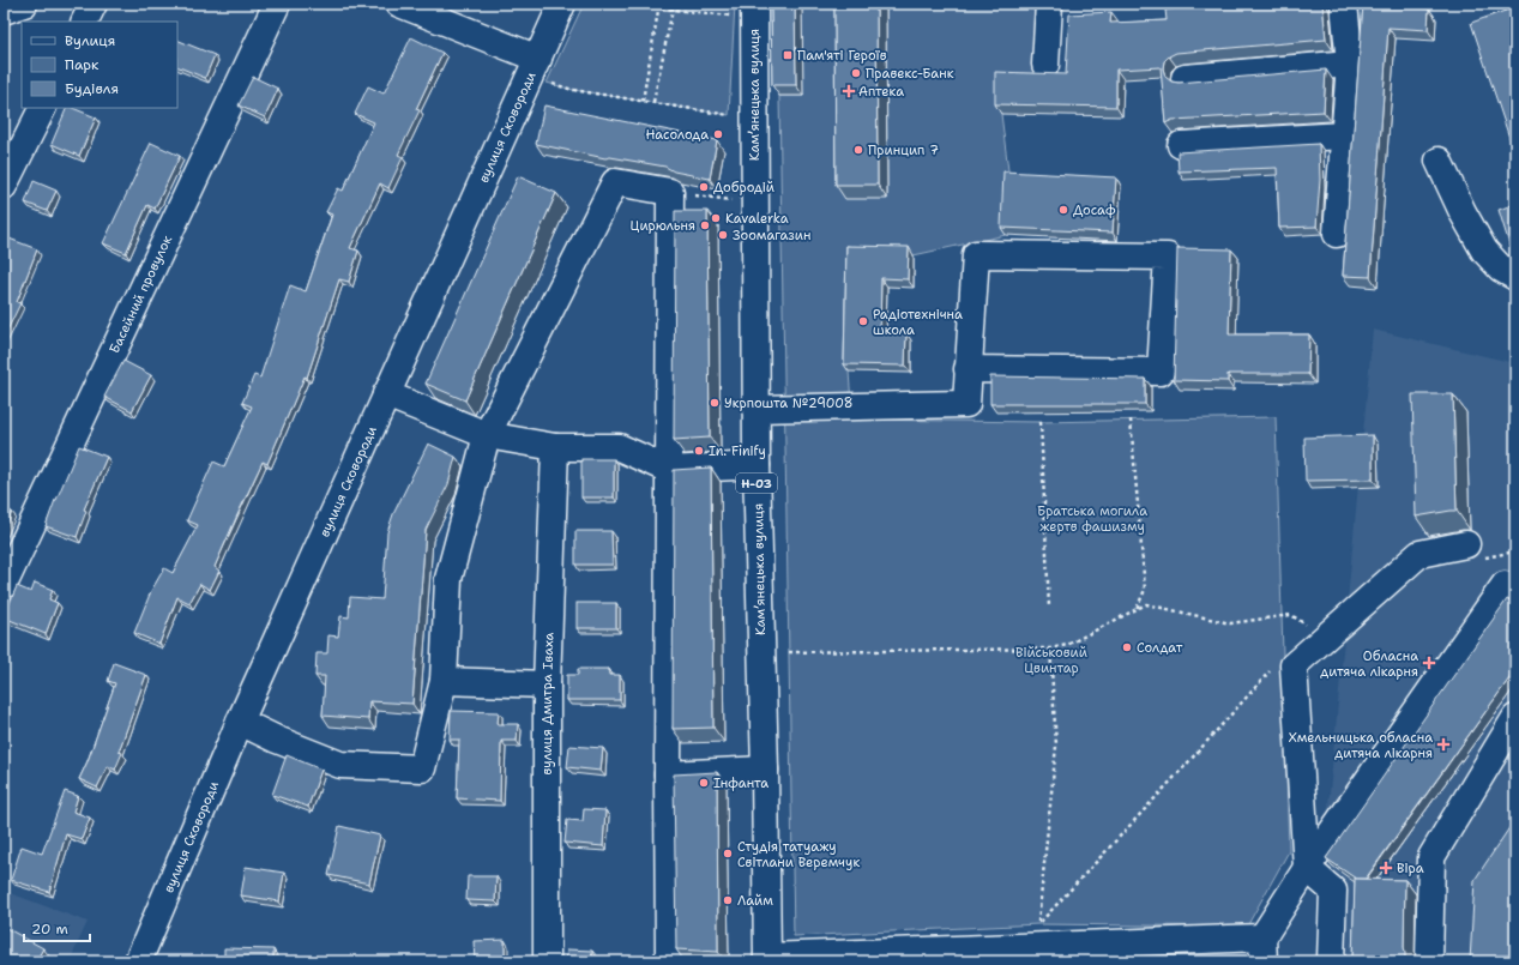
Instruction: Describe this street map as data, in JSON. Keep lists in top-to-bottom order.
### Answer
{
  "streets": {
    "main road": [
      "Камʼянецька вулиця",
      "вулиця Сковороди",
      "Басейний провулок",
      "Н-03",
      "вулиця Дмитра Іваха"
    ]
  },
  "parks": ["Братська могила жертв фашизму", "Військовий Цвинтар"],
  "places": {
    "transit": ["Пам'яті Героїв"],
    "other": [
      "Правекс-Банк",
      "Насолода",
      "Принцип 7",
      "Добродій",
      "Досаф",
      "Kavalerka",
      "Цирюльня",
      "Зоомагазин",
      "Радіотехнічна школа",
      "Укрпошта №29008",
      "In. Finify",
      "Солдат",
      "Інфанта",
      "Студія татуажу Світлани Веремчук",
      "Лайм"
    ],
    "health": [
      "Аптека",
      "Обласна дитяча лікарня",
      "Хмельницька обласна дитяча лікарня",
      "Віра"
    ]
  },
  "legend": ["Вулиця", "Парк", "Будівля"],
  "scale_bar": "20 m"
}
